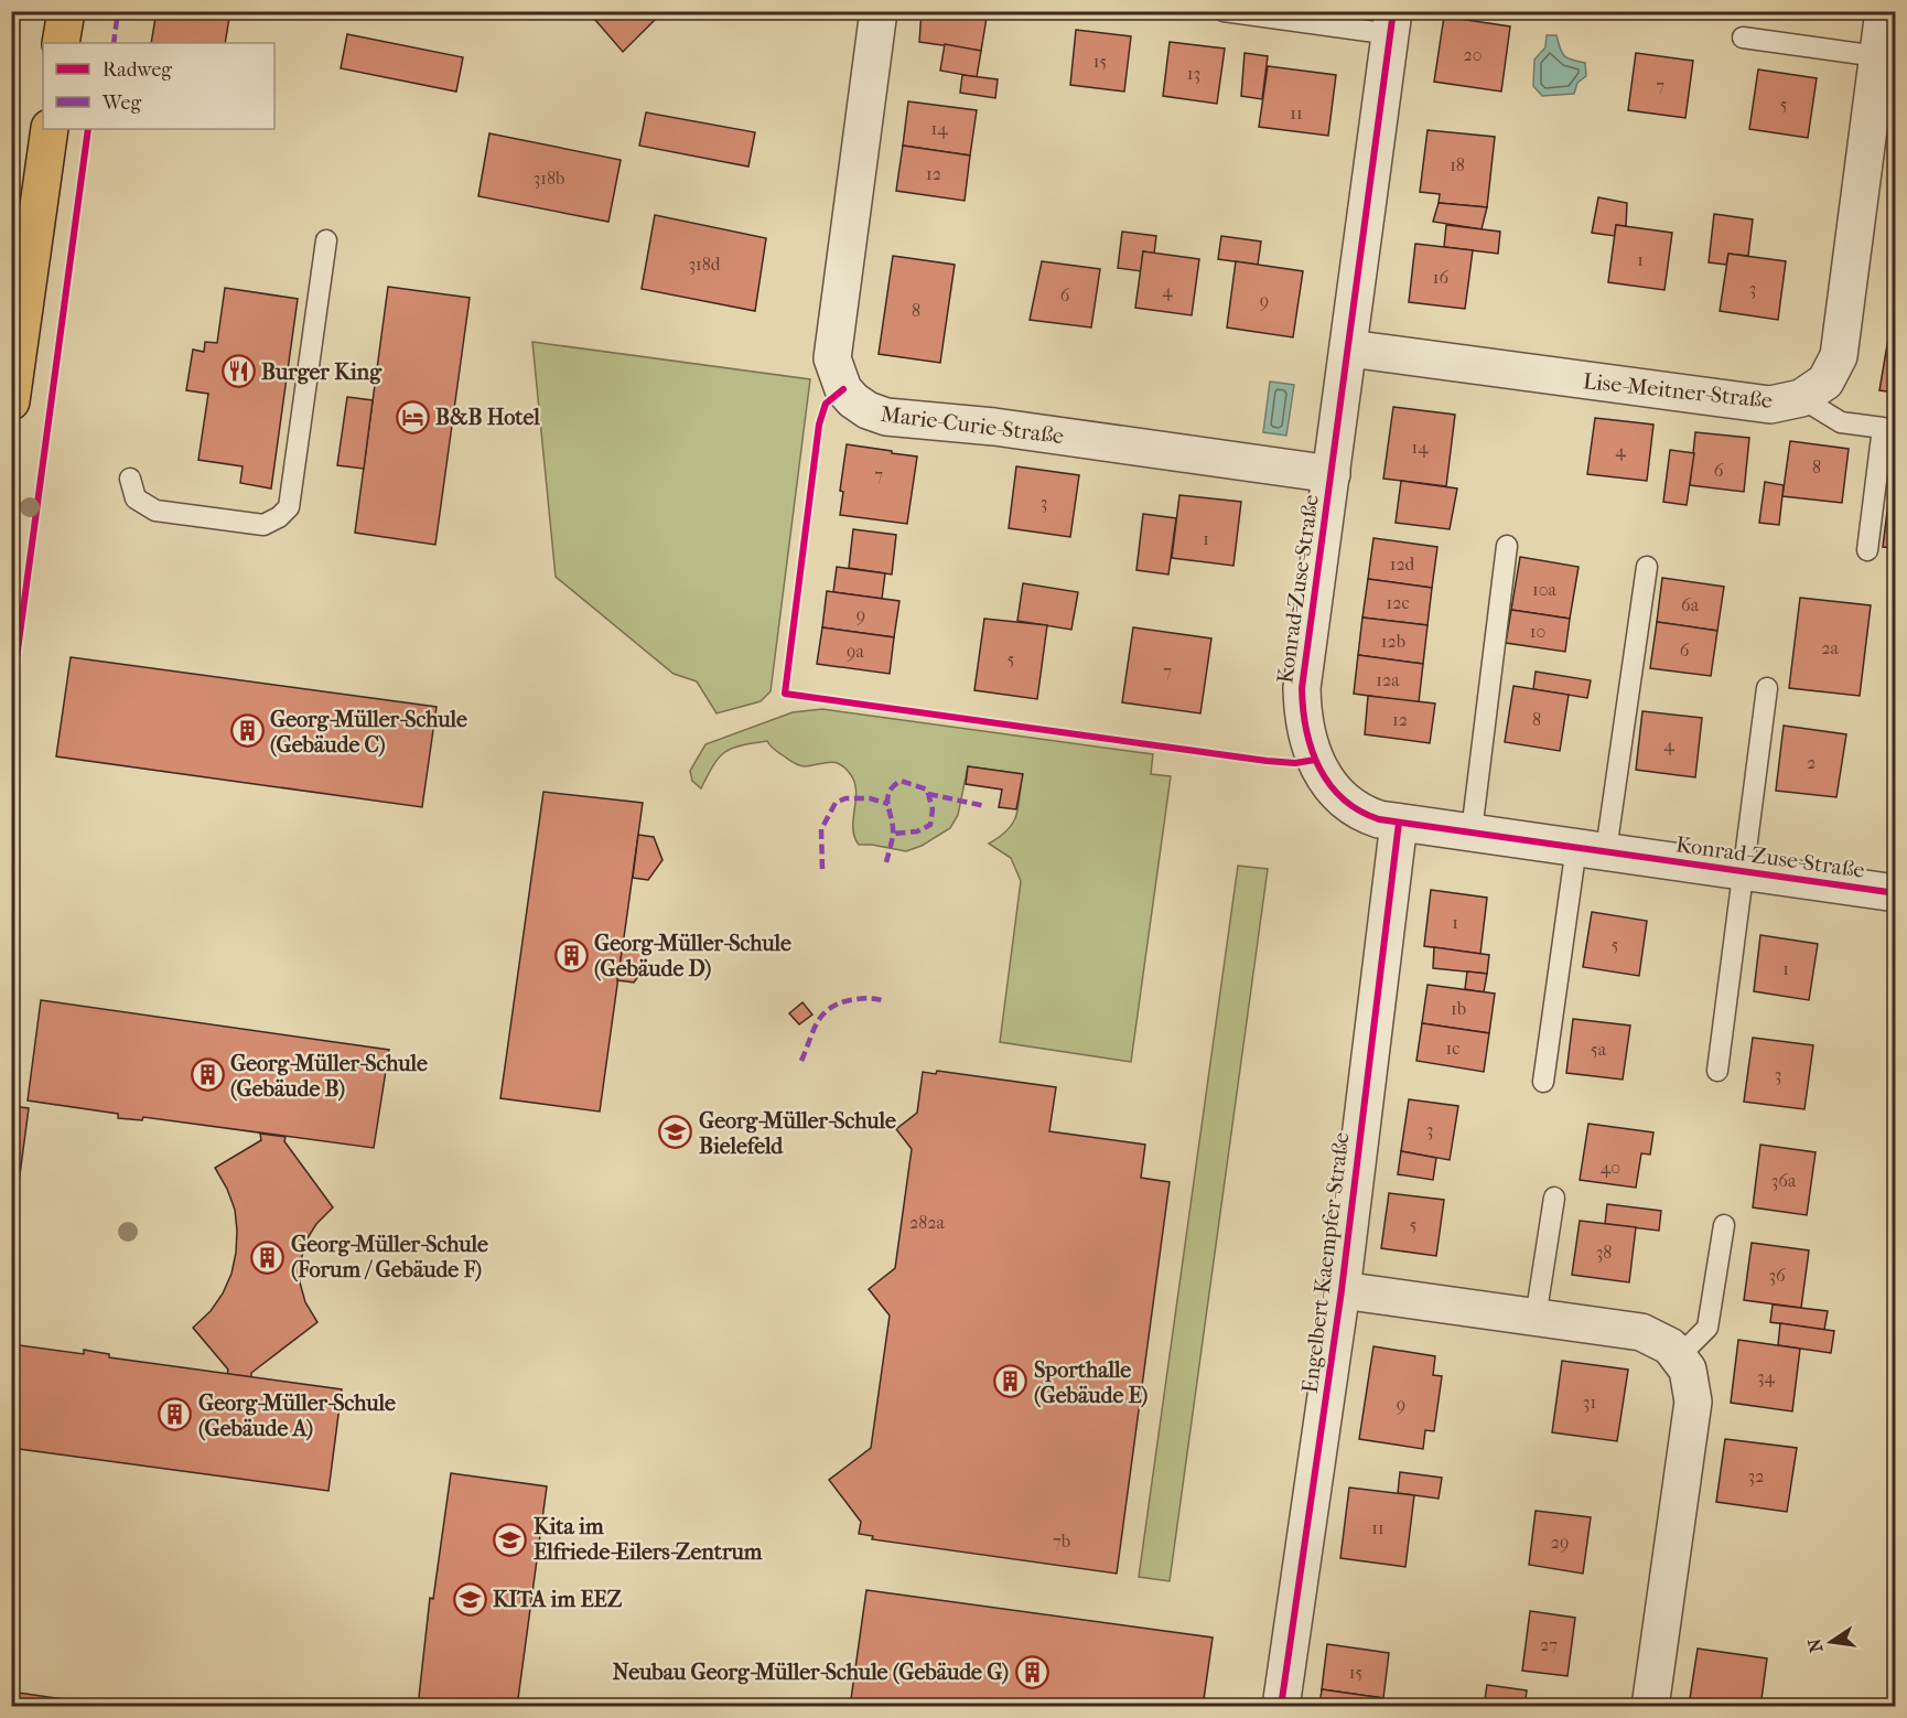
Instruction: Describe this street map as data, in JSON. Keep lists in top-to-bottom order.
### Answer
{
  "streets": {
    "street": [
      "Lise-Meitner-Straße",
      "Marie-Curie-Straße",
      "Konrad-Zuse-Straße",
      "Engelbert-Kaempfer-Straße"
    ]
  },
  "crossings": [
    ["Lise-Meitner-Straße", "Konrad-Zuse-Straße"],
    ["Marie-Curie-Straße", "Konrad-Zuse-Straße"],
    ["Konrad-Zuse-Straße", "Engelbert-Kaempfer-Straße"]
  ],
  "places": {
    "restaurant": ["Burger King"],
    "hotel": ["B&B Hotel"],
    "building": [
      "Georg-Müller-Schule (Gebäude C)",
      "Georg-Müller-Schule (Gebäude D)",
      "Georg-Müller-Schule (Gebäude B)",
      "Georg-Müller-Schule (Forum / Gebäude F)",
      "Sporthalle (Gebäude E)",
      "Georg-Müller-Schule (Gebäude A)",
      "Neubau Georg-Müller-Schule (Gebäude G)"
    ],
    "school or university": ["Georg-Müller-Schule Bielefeld", "Kita im Elfriede-Eilers-Zentrum", "KITA im EEZ"]
  },
  "house_numbers": [
    "20",
    "15",
    "13",
    "7",
    "5",
    "11",
    "14",
    "18",
    "12",
    "318b",
    "1",
    "318d",
    "16",
    "3",
    "4",
    "6",
    "9",
    "8",
    "14",
    "4",
    "8",
    "6",
    "7",
    "3",
    "1",
    "12d",
    "10a",
    "12c",
    "6a",
    "9",
    "10",
    "12b",
    "2a",
    "6",
    "9a",
    "5",
    "7",
    "12a",
    "12",
    "8",
    "4",
    "2",
    "1",
    "5",
    "1",
    "1b",
    "1c",
    "5a",
    "3",
    "3",
    "40",
    "36a",
    "282a",
    "5",
    "38",
    "36",
    "34",
    "31",
    "9",
    "32",
    "11",
    "7b",
    "29",
    "27",
    "15"
  ],
  "legend": ["Radweg", "Weg"],
  "north": "left"
}
